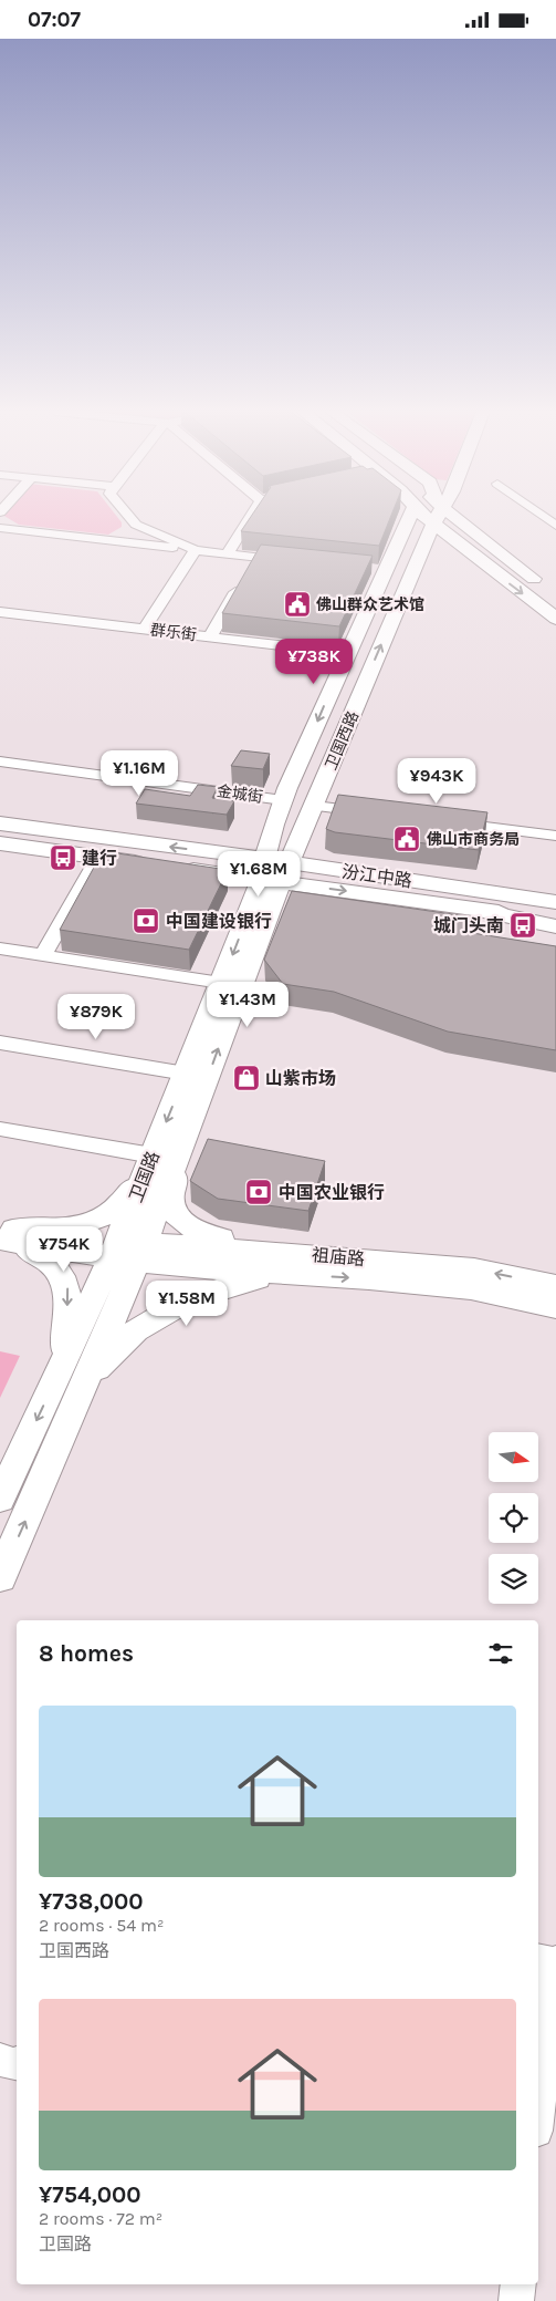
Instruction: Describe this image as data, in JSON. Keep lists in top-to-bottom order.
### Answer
{
  "streets": {
    "main road": [
      "卫国西路",
      "汾江中路",
      "卫国路",
      "祖庙路"
    ],
    "street": ["群乐街", "金城街"]
  },
  "crossings": [
    ["群乐街", "卫国西路"],
    ["卫国西路", "金城街"],
    ["卫国西路", "汾江中路"],
    ["卫国西路", "卫国路"],
    ["汾江中路", "卫国路"]
  ],
  "places": {
    "public building": ["佛山群众艺术馆", "佛山市商务局"],
    "bus stop": ["建行", "城门头南"],
    "bank": ["中国建设银行", "中国农业银行"],
    "shop": ["山紫市场"]
  },
  "north": "right",
  "page": {
    "status": "07:07",
    "price": [
      "¥738K",
      "¥1.16M",
      "¥943K",
      "¥1.68M",
      "¥1.43M",
      "¥879K",
      "¥754K",
      "¥1.58M"
    ],
    "heading": "8 homes",
    "list": [
      {
        "name": "¥738,000",
        "note": "2 rooms · 54 m² · 卫国西路"
      },
      {
        "name": "¥754,000",
        "note": "2 rooms · 72 m² · 卫国路"
      }
    ]
  }
}
